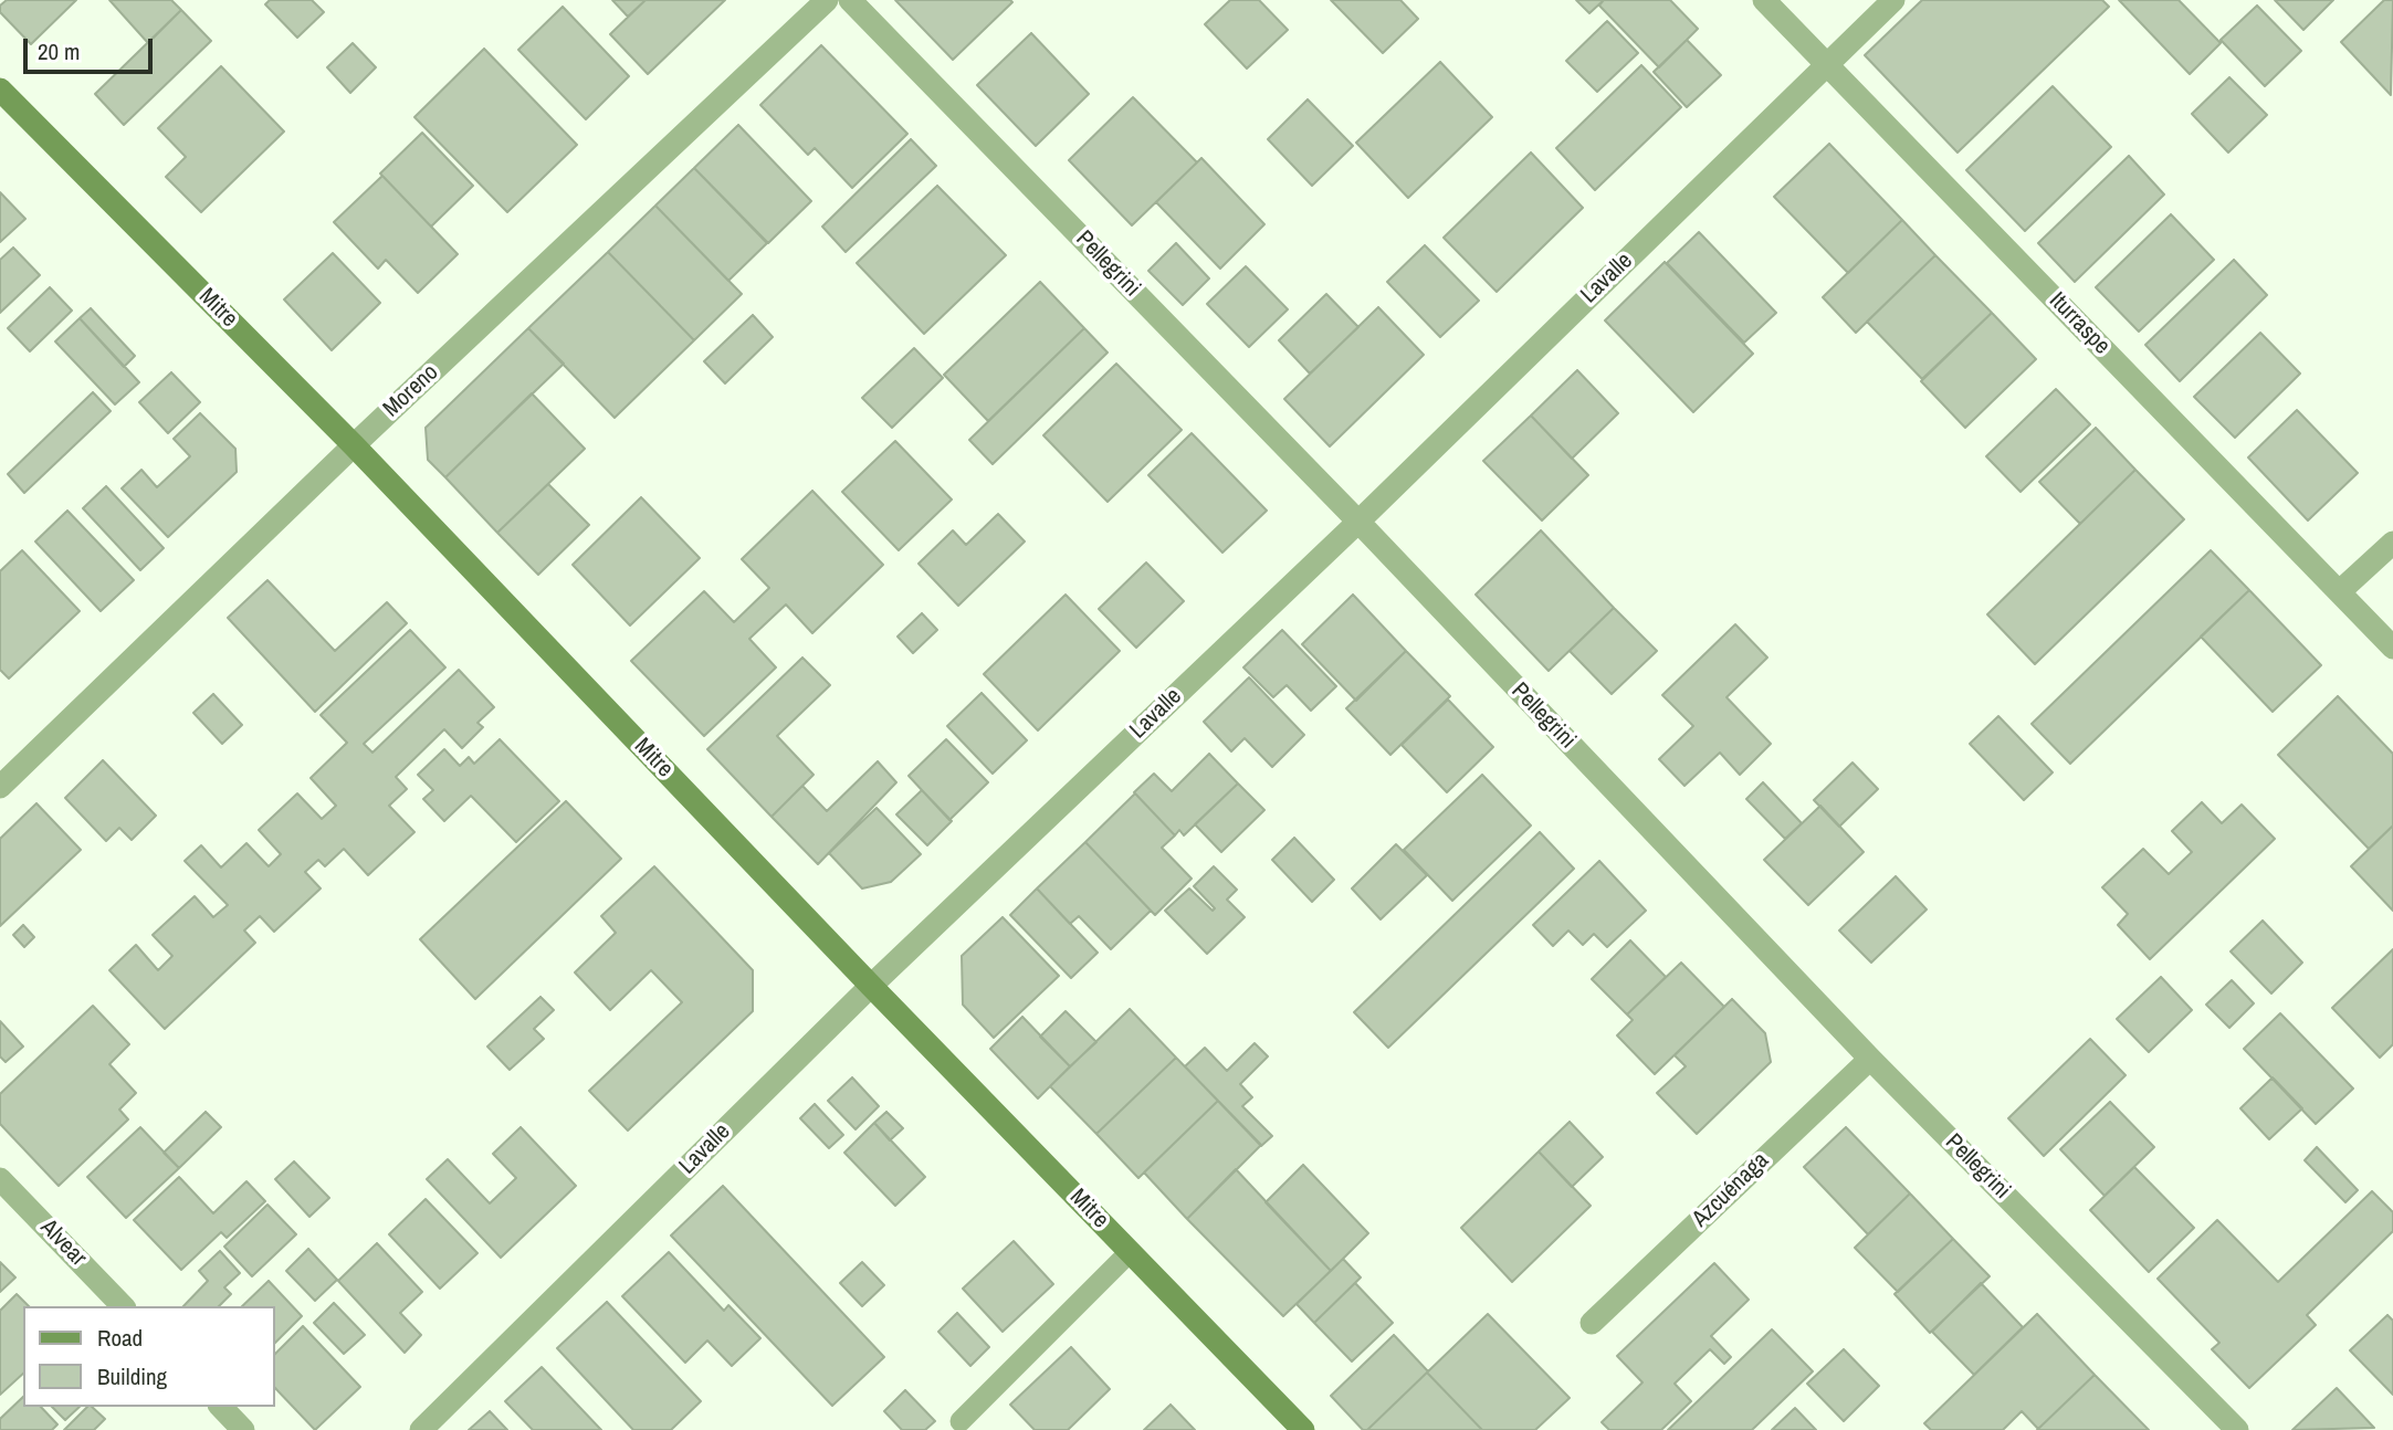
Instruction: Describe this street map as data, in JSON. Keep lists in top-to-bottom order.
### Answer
{
  "streets": {
    "street": [
      "Pellegrini",
      "Lavalle",
      "Mitre",
      "Iturraspe",
      "Moreno",
      "Azcuénaga",
      "Alvear"
    ]
  },
  "crossings": [
    ["Pellegrini", "Lavalle"],
    ["Pellegrini", "Azcuénaga"],
    ["Lavalle", "Mitre"],
    ["Lavalle", "Iturraspe"],
    ["Mitre", "Moreno"]
  ],
  "legend": ["Road", "Building"],
  "scale_bar": "20 m"
}
